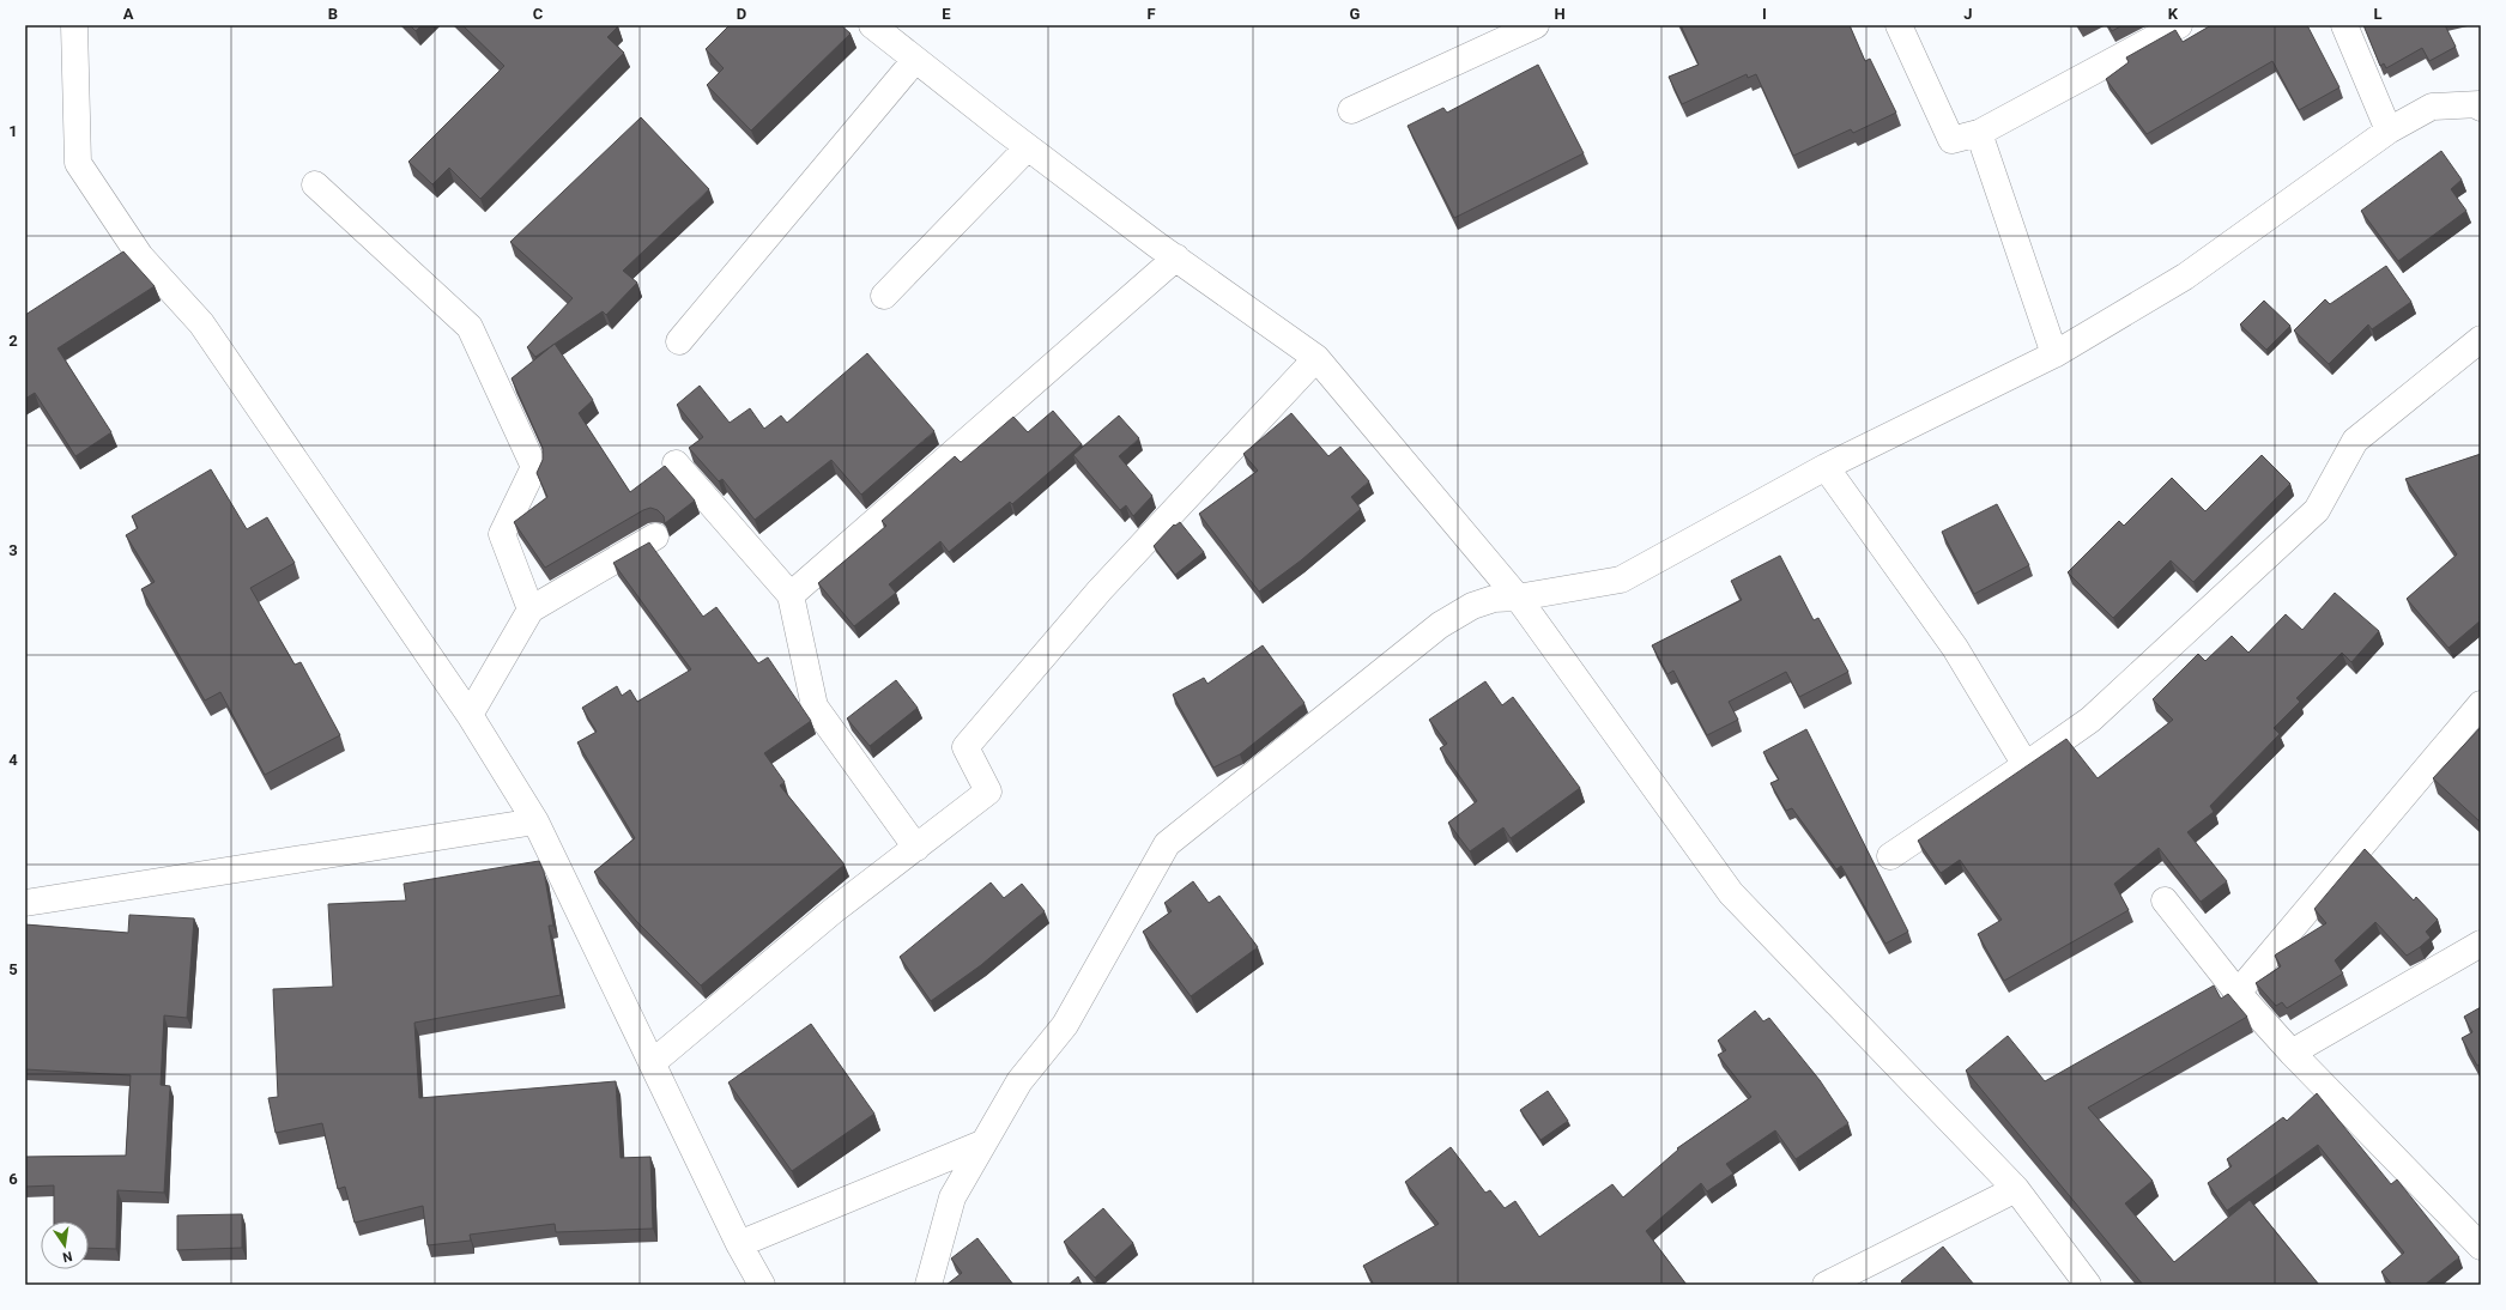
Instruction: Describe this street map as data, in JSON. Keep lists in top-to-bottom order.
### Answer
{
  "north": "bottom",
  "grid": {
    "columns": [
      "A",
      "B",
      "C",
      "D",
      "E",
      "F",
      "G",
      "H",
      "I",
      "J",
      "K",
      "L"
    ],
    "rows": [
      "1",
      "2",
      "3",
      "4",
      "5",
      "6"
    ]
  }
}
